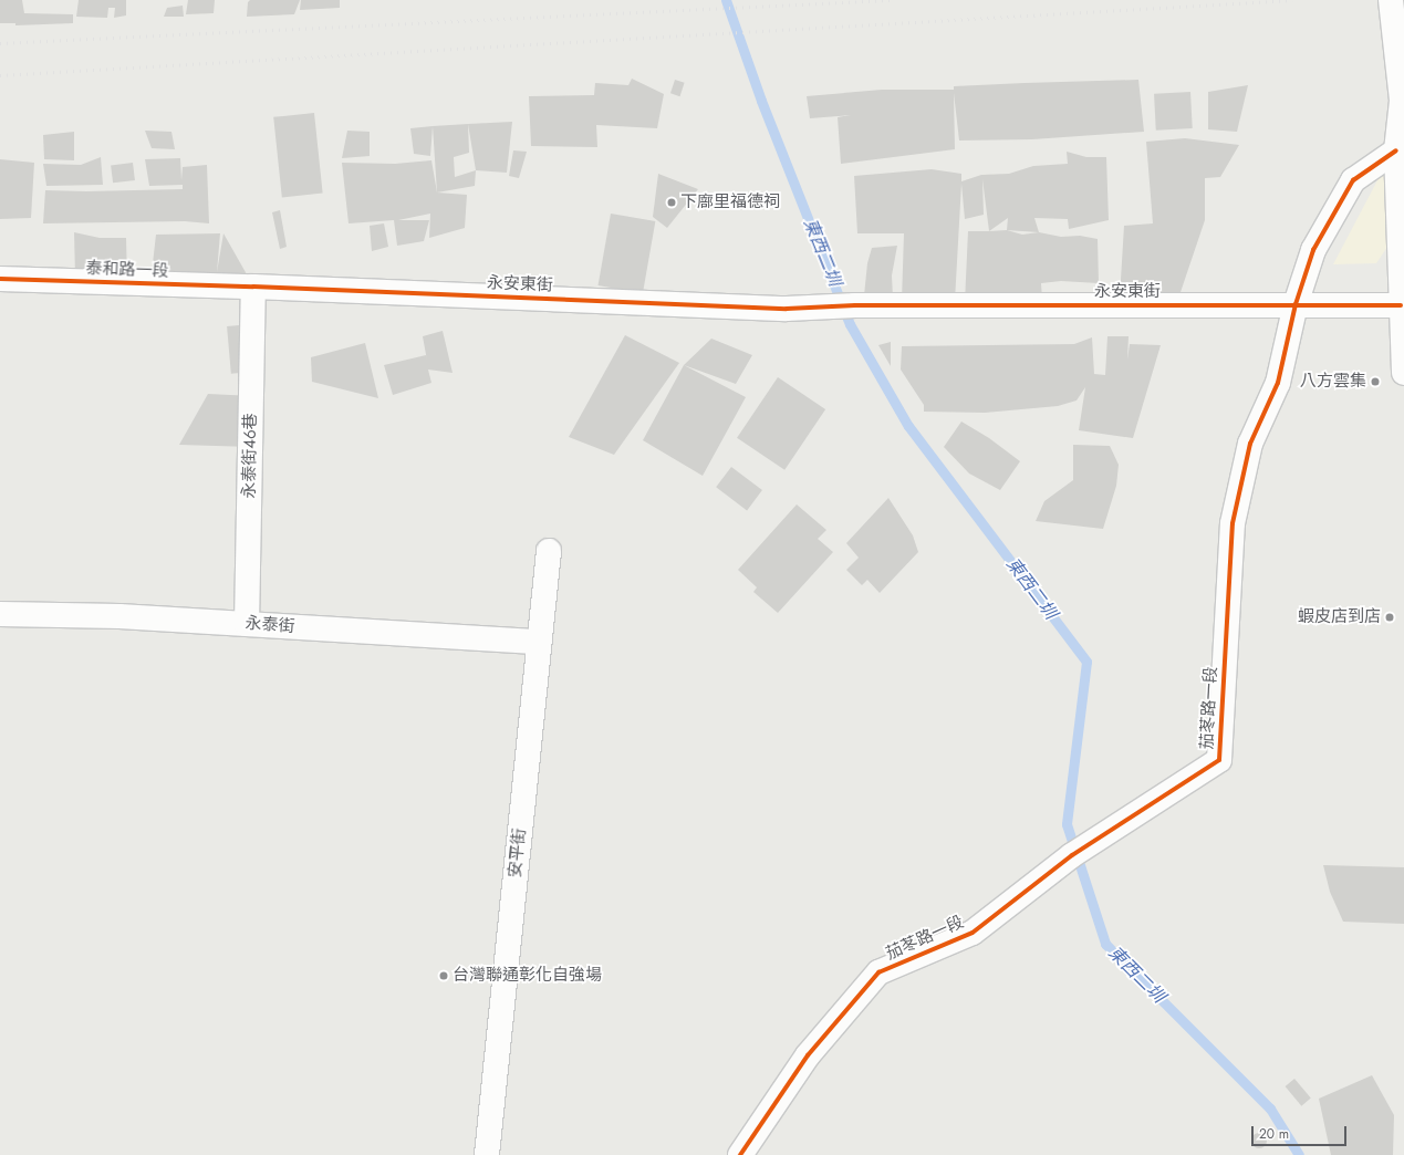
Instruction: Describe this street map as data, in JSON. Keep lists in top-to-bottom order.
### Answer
{
  "streets": {
    "street": [
      "泰和路一段",
      "永安東街",
      "永泰街46巷",
      "永泰街",
      "茄苳路一段",
      "安平街"
    ]
  },
  "crossings": [
    ["泰和路一段", "永安東街"],
    ["泰和路一段", "永泰街46巷"],
    ["永安東街", "永泰街46巷"],
    ["永安東街", "茄苳路一段"],
    ["永泰街46巷", "永泰街"],
    ["永泰街", "安平街"]
  ],
  "water": ["東西二圳"],
  "places": [
    "下廍里福德祠",
    "八方雲集",
    "蝦皮店到店",
    "台灣聯通彰化自強場"
  ],
  "scale_bar": "20 m"
}
